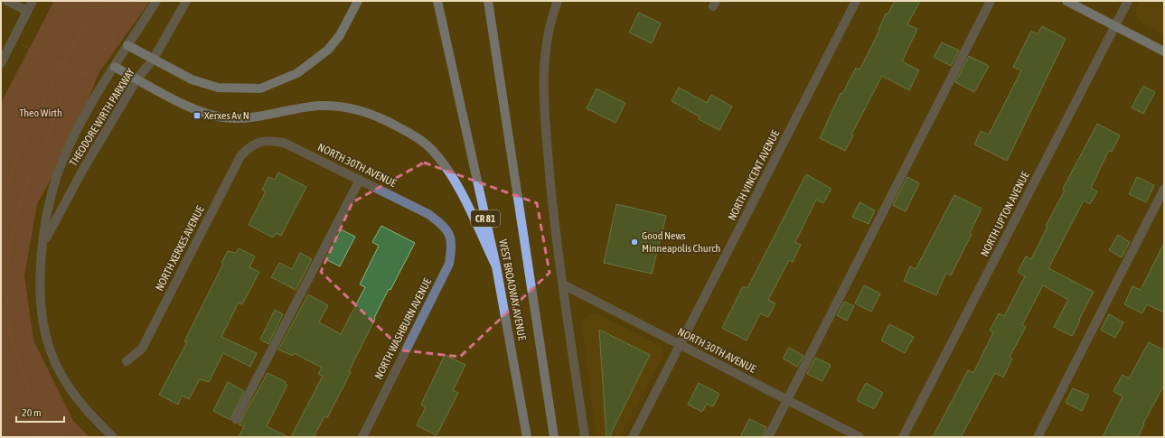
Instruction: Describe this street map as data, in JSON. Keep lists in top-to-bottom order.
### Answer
{
  "streets": {
    "main road": ["CR 81", "WEST BROADWAY AVENUE"],
    "street": [
      "THEODORE WIRTH PARKWAY",
      "NORTH 30TH AVENUE",
      "NORTH VINCENT AVENUE",
      "NORTH UPTON AVENUE",
      "NORTH XERXES AVENUE",
      "NORTH WASHBURN AVENUE"
    ]
  },
  "crossings": [
    ["NORTH 30TH AVENUE", "NORTH VINCENT AVENUE"],
    ["NORTH 30TH AVENUE", "NORTH XERXES AVENUE"],
    ["NORTH 30TH AVENUE", "NORTH WASHBURN AVENUE"]
  ],
  "parks": ["Theo Wirth"],
  "places": {
    "transit": ["Xerxes Av N"],
    "other": ["Good News Minneapolis Church"]
  },
  "scale_bar": "20 m"
}
